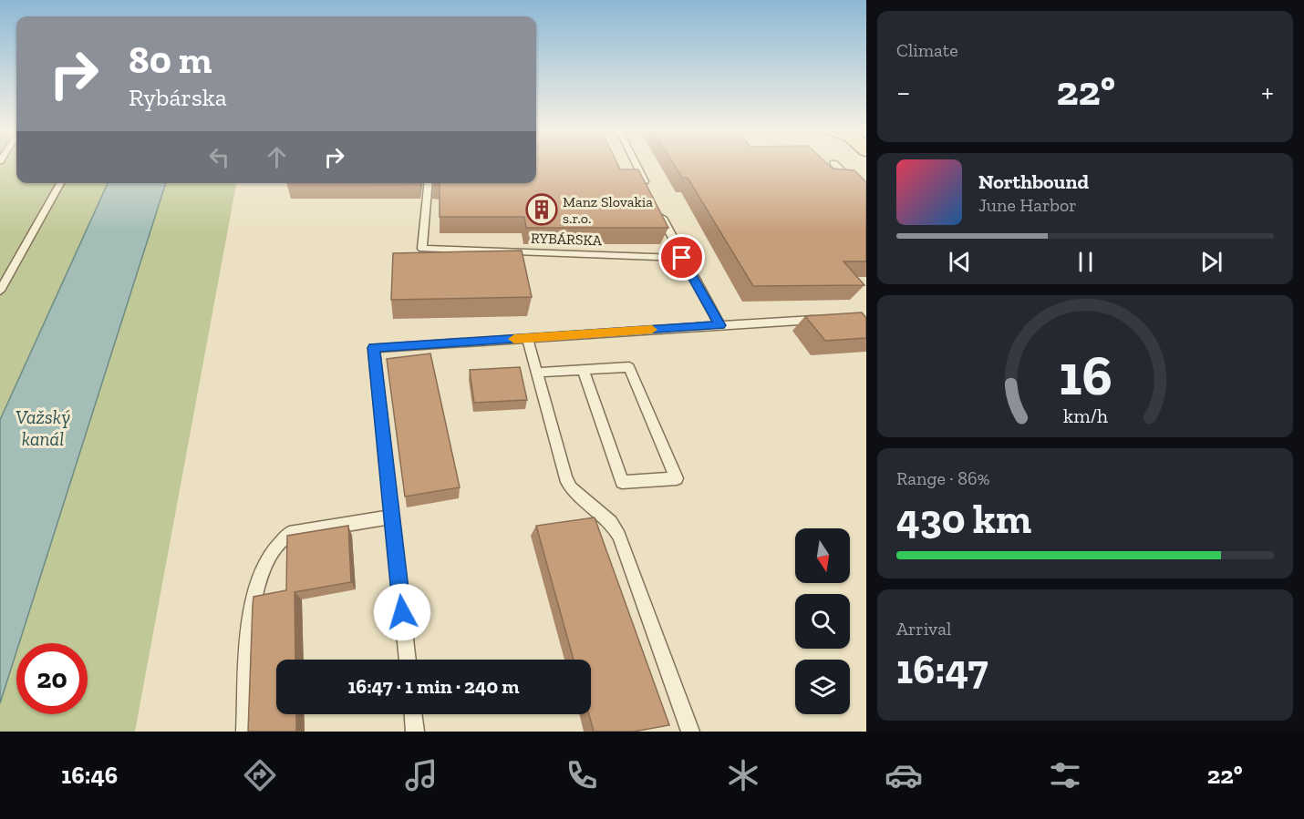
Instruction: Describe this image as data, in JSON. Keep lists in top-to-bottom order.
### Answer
{
  "streets": {
    "lane": ["RYBÁRSKA"]
  },
  "water": ["Važský kanál"],
  "places": {
    "building": ["Manz Slovakia s.r.o."]
  },
  "north": "bottom",
  "page": {
    "tile": [
      "Climate",
      ["Range · 86%", "430 km"],
      ["Arrival", "16:47"]
    ],
    "turn": ["80 m", "Rybárska"],
    "heat": ["−", "22°", "+"],
    "song": ["Northbound", "June Harbor"],
    "limit": "20",
    "trip": "16:47 · 1 min · 240 m",
    "tabs": ["16:46", "22°"],
    "gauge": ["16", "km/h"]
  }
}
